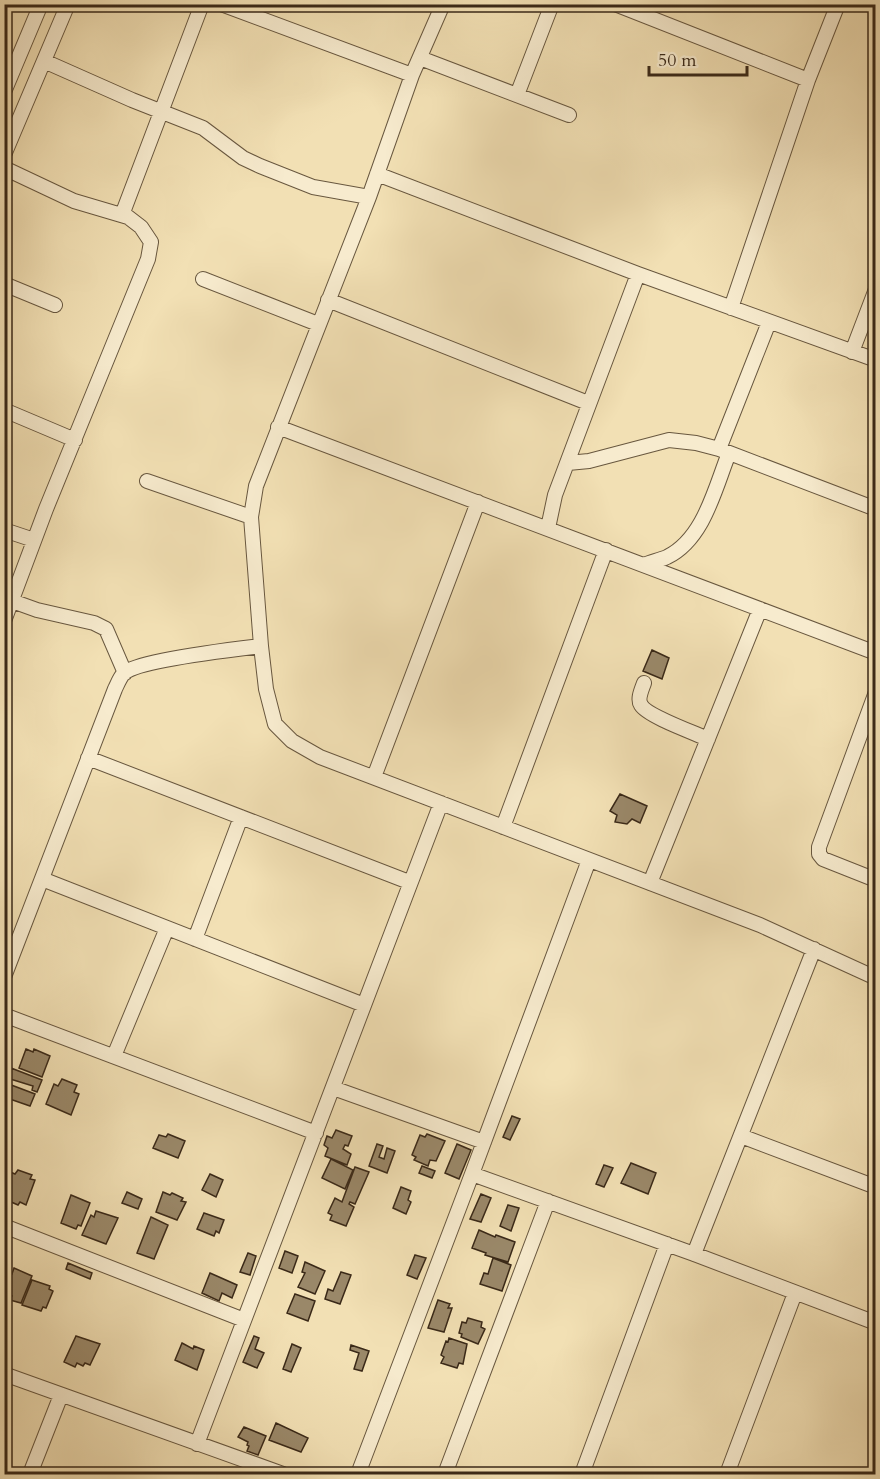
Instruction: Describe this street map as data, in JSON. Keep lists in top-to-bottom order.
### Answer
{
  "scale_bar": "50 m"
}
